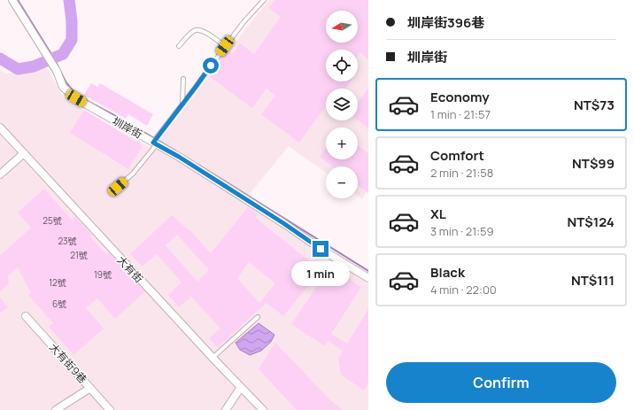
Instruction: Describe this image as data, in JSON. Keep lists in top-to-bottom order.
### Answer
{
  "streets": {
    "street": ["圳岸街", "大有街", "大有街9巷"]
  },
  "house_numbers": [
    "25號",
    "23號",
    "21號",
    "19號",
    "12號",
    "6號"
  ],
  "north": "left",
  "page": {
    "banner": ["圳岸街396巷", "圳岸街"],
    "map_buttons": ["+", "−"],
    "list": [
      {
        "name": "Economy",
        "note": "1 min · 21:57",
        "value": "NT$73"
      },
      {
        "name": "Comfort",
        "note": "2 min · 21:58",
        "value": "NT$99"
      },
      {
        "name": "XL",
        "note": "3 min · 21:59",
        "value": "NT$124"
      },
      {
        "name": "Black",
        "note": "4 min · 22:00",
        "value": "NT$111"
      }
    ],
    "bubble": "1 min",
    "buttons": "Confirm"
  }
}
